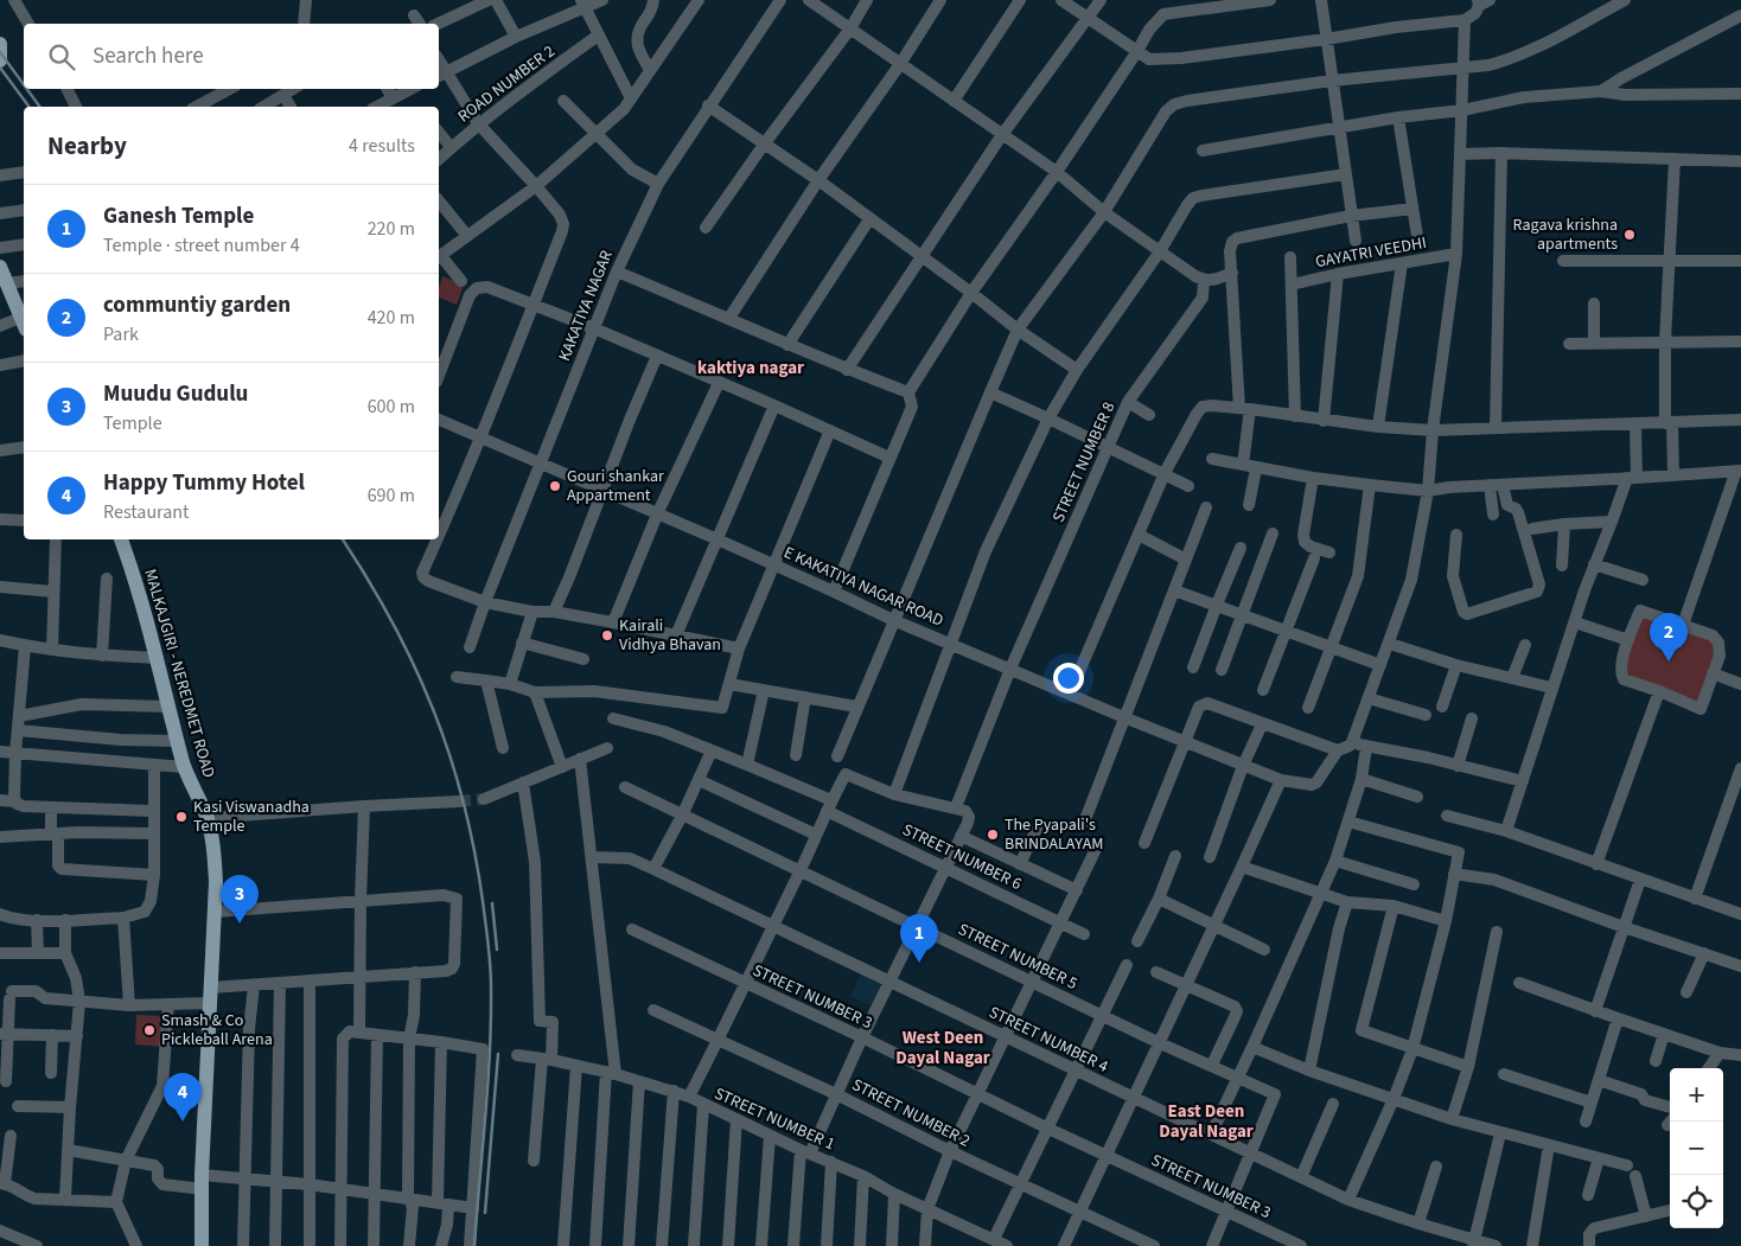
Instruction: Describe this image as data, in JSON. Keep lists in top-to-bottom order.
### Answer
{
  "streets": {
    "main road": ["MALKAJGIRI - NEREDMET ROAD"],
    "street": [
      "ROAD NUMBER 2",
      "GAYATRI VEEDHI",
      "KAKATIYA NAGAR",
      "STREET NUMBER 8",
      "E KAKATIYA NAGAR ROAD",
      "STREET NUMBER 6",
      "STREET NUMBER 5",
      "STREET NUMBER 3",
      "STREET NUMBER 4",
      "STREET NUMBER 2",
      "STREET NUMBER 1"
    ]
  },
  "crossings": [
    ["KAKATIYA NAGAR", "E KAKATIYA NAGAR ROAD"],
    ["STREET NUMBER 8", "E KAKATIYA NAGAR ROAD"],
    ["STREET NUMBER 5", "STREET NUMBER 4"]
  ],
  "districts": ["kaktiya nagar", "West Deen Dayal Nagar", "East Deen Dayal Nagar"],
  "places": [
    "Ragava krishna apartments",
    "Gouri shankar Appartment",
    "Kairali Vidhya Bhavan",
    "Kasi Viswanadha Temple",
    "The Pyapali's BRINDALAYAM",
    "Smash & Co Pickleball Arena"
  ],
  "page": {
    "search": "Search here",
    "heading": ["Nearby", "4 results"],
    "list": [
      {
        "mark": "1",
        "name": "Ganesh Temple",
        "note": "Temple · street number 4",
        "value": "220 m"
      },
      {
        "mark": "2",
        "name": "communtiy garden",
        "note": "Park",
        "value": "420 m"
      },
      {
        "mark": "3",
        "name": "Muudu Gudulu",
        "note": "Temple",
        "value": "600 m"
      },
      {
        "mark": "4",
        "name": "Happy Tummy Hotel",
        "note": "Restaurant",
        "value": "690 m"
      }
    ],
    "pins": [
      "2",
      "3",
      "1",
      "4"
    ],
    "map_buttons": ["+", "−"]
  }
}
